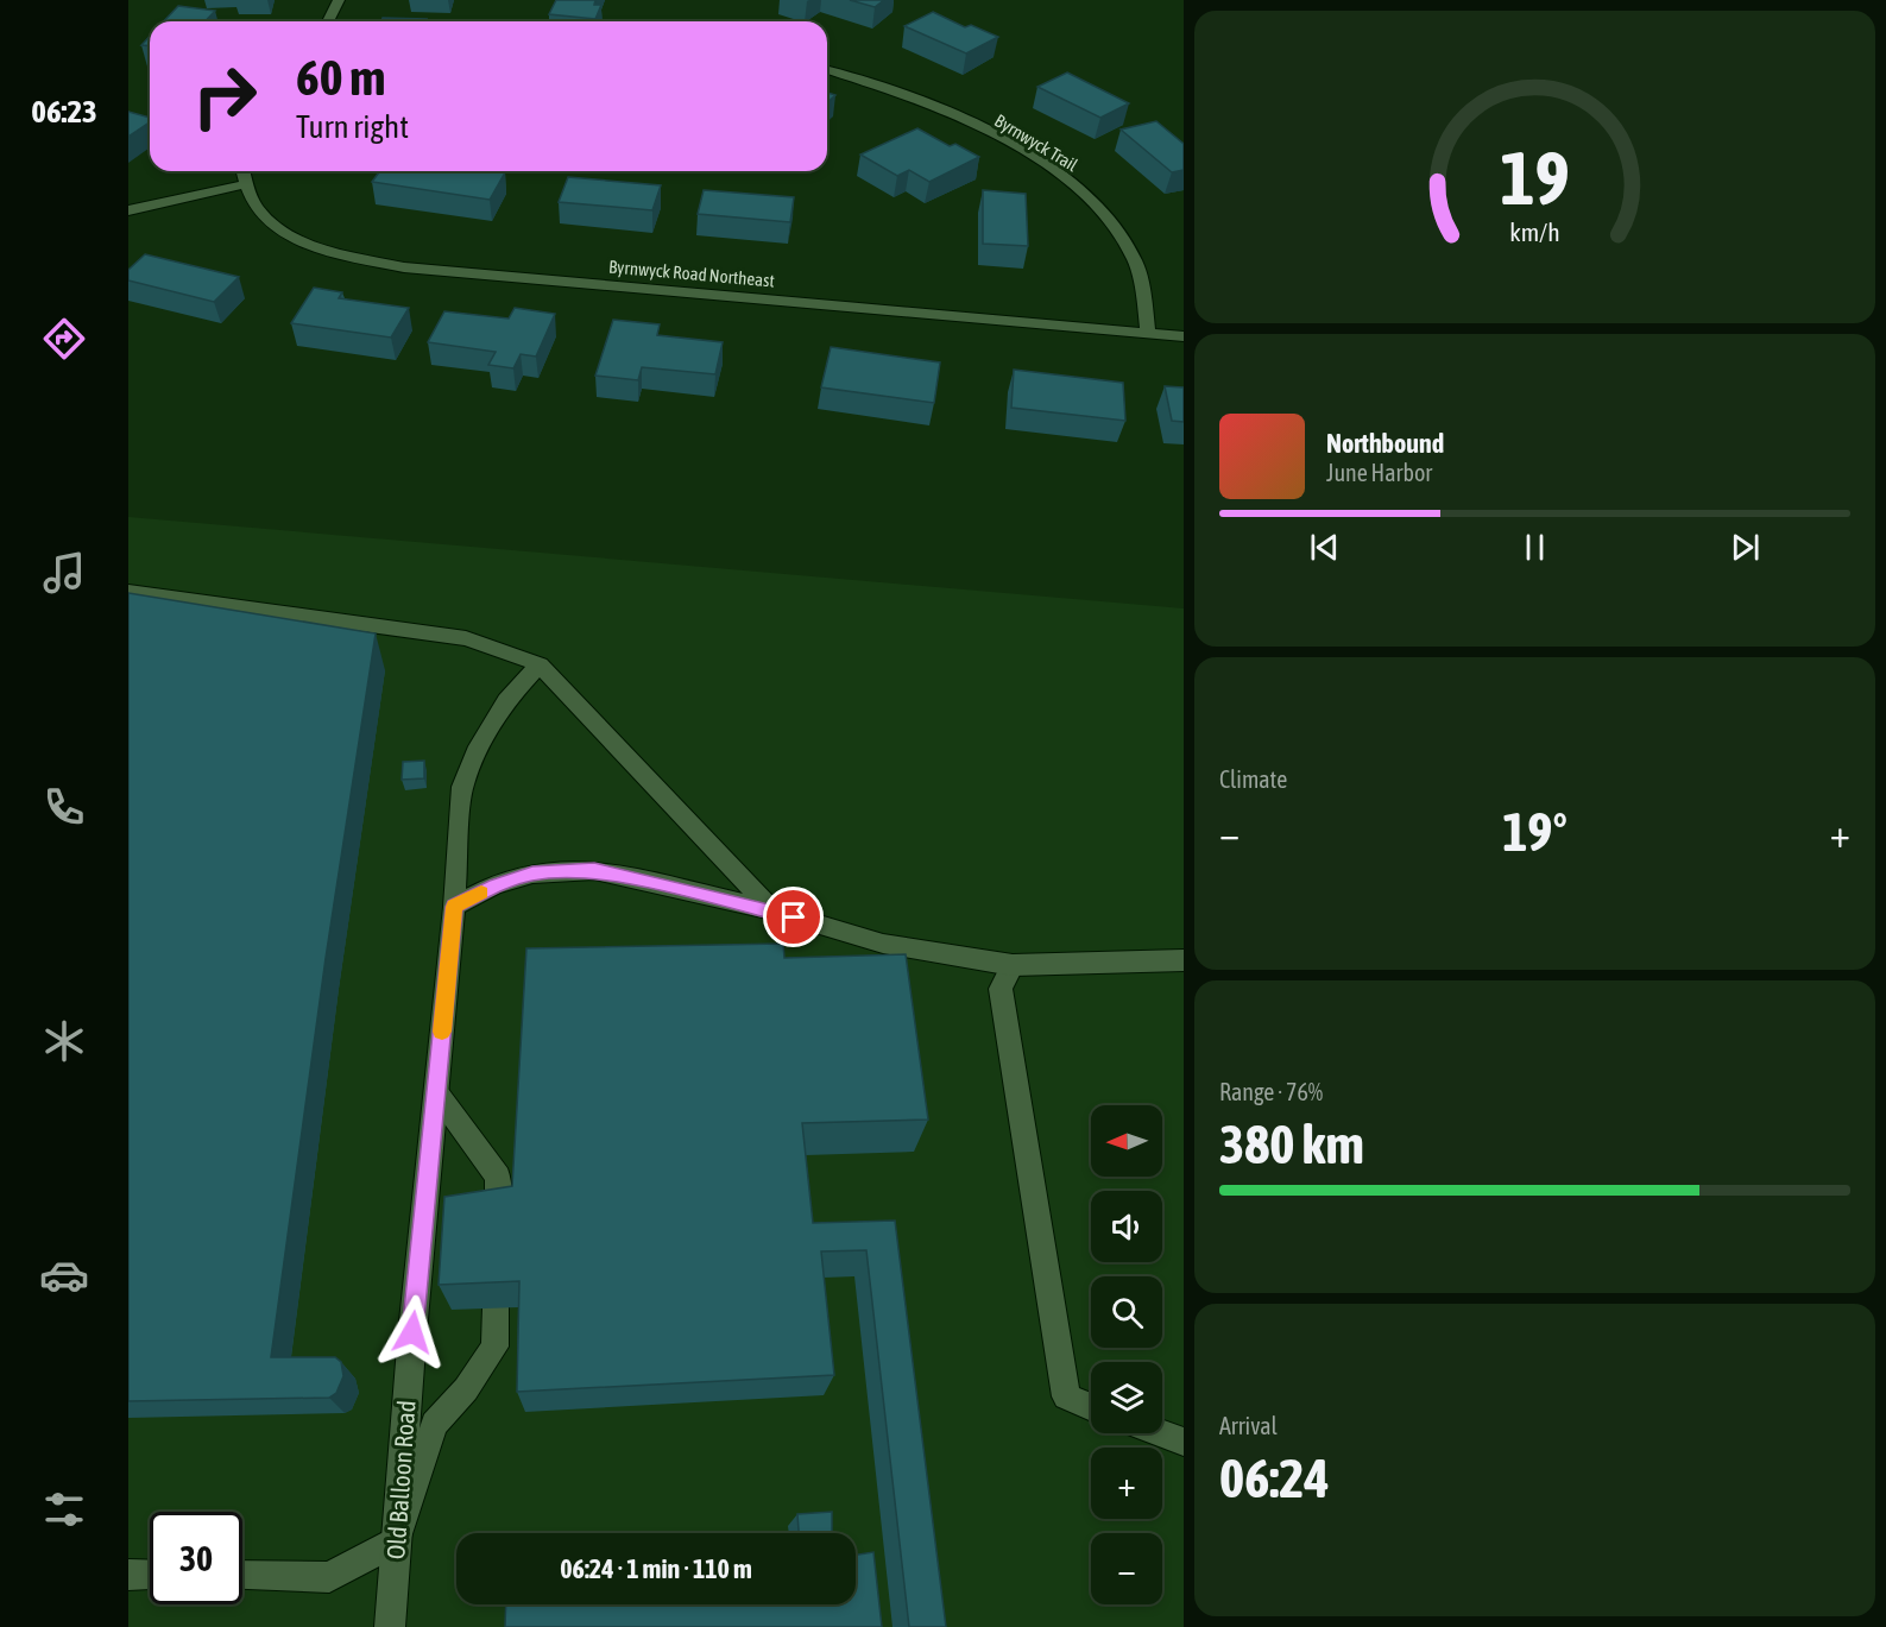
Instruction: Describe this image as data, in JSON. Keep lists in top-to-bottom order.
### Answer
{
  "streets": {
    "street": ["Byrnwyck Trail", "Byrnwyck Road Northeast", "Old Balloon Road"]
  },
  "crossings": [
    ["Byrnwyck Trail", "Byrnwyck Road Northeast"]
  ],
  "north": "left",
  "page": {
    "tabs": "06:23",
    "turn": ["60 m", "Turn right"],
    "song": ["Northbound", "June Harbor"],
    "tile": [
      "Climate",
      ["Range · 76%", "380 km"],
      ["Arrival", "06:24"]
    ],
    "heat": ["−", "19°", "+"],
    "map_buttons": ["+", "−"],
    "limit": "30",
    "trip": "06:24 · 1 min · 110 m",
    "gauge": ["19", "km/h"]
  }
}
